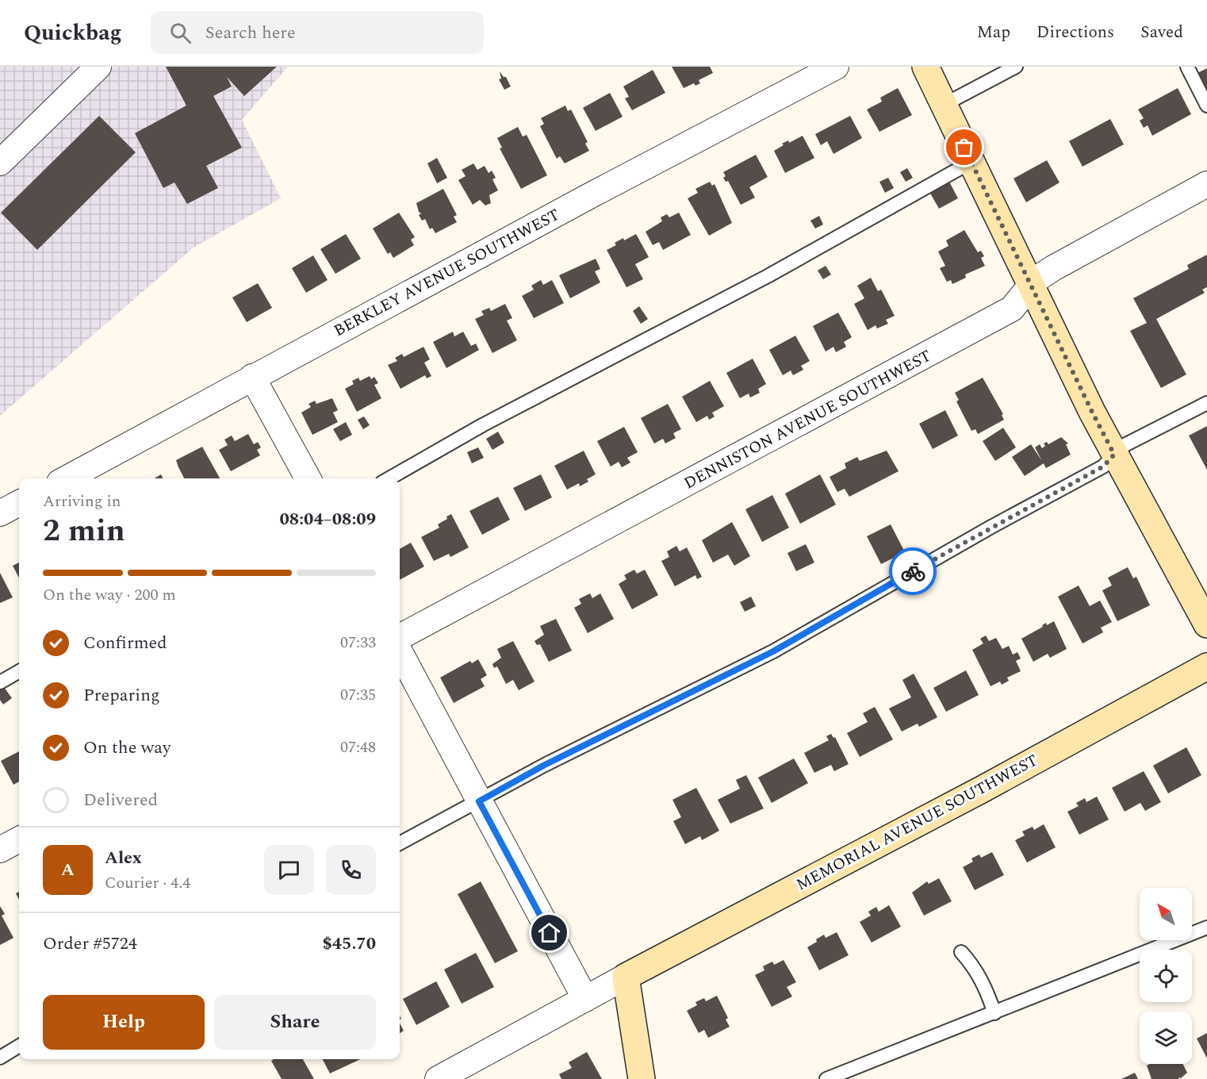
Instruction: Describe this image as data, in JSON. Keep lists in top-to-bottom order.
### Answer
{
  "streets": {
    "street": ["BERKLEY AVENUE SOUTHWEST", "DENNISTON AVENUE SOUTHWEST", "MEMORIAL AVENUE SOUTHWEST"]
  },
  "north": "top left",
  "page": {
    "header": "Quickbag",
    "search": "Search here",
    "nav": ["Map", "Directions", "Saved"],
    "heading": ["2 min", "Arriving in", "08:04–08:09"],
    "panel": [
      "Alex",
      "Courier · 4.4",
      "Order #5724",
      "$45.70"
    ],
    "bar": "On the way · 200 m",
    "list": [
      ["Confirmed", "07:33"],
      ["Preparing", "07:35"],
      ["On the way", "07:48"],
      "Delivered"
    ],
    "round": "A",
    "buttons": ["Help", "Share"]
  }
}
